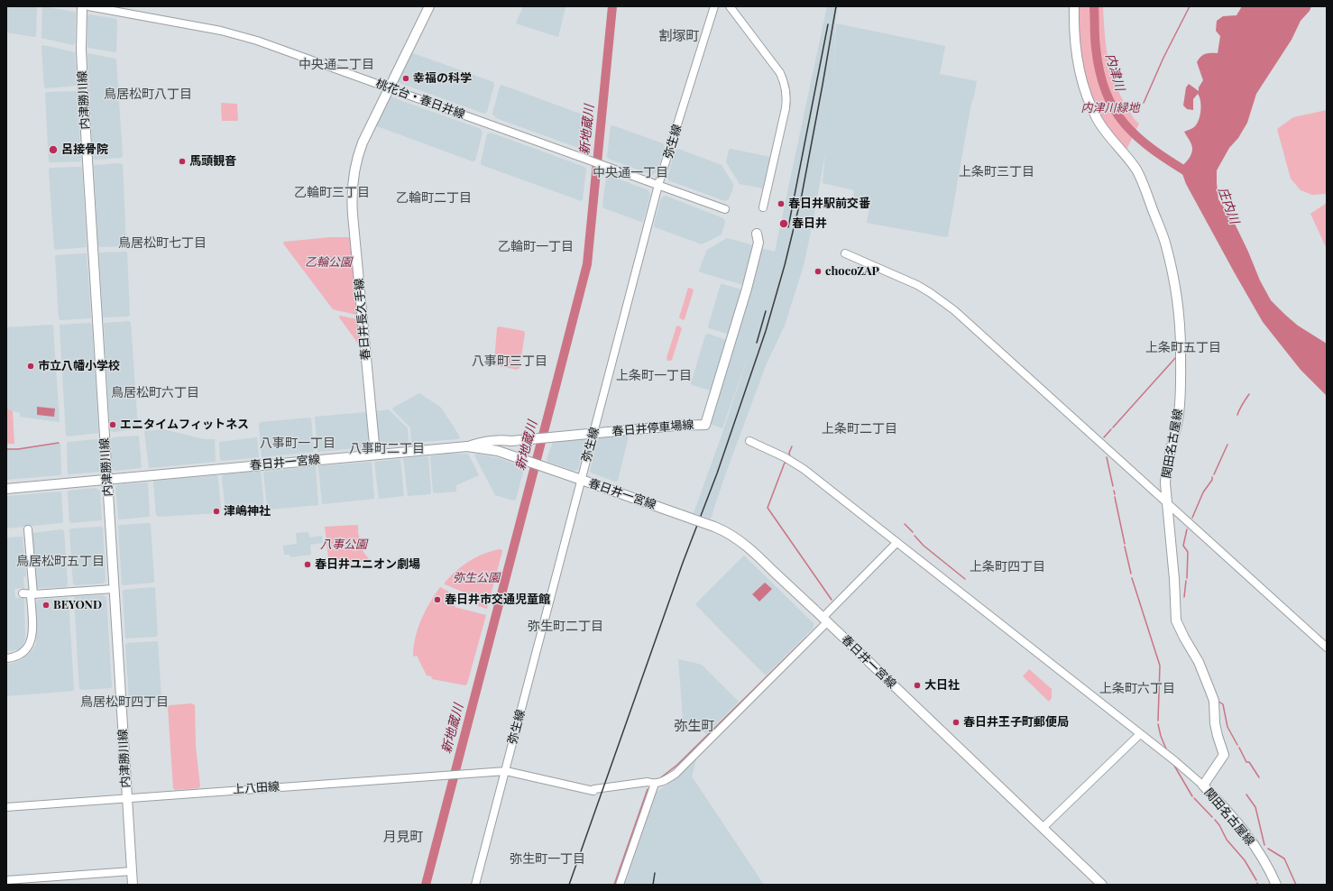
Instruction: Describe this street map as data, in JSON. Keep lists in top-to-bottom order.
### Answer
{
  "streets": {
    "main road": [
      "内津勝川線",
      "春日井長久手線",
      "春日井停車場線",
      "関田名古屋線",
      "春日井一宮線"
    ],
    "street": ["桃花台・春日井線", "弥生線", "上八田線"]
  },
  "crossings": [
    ["桃花台・春日井線", "弥生線"],
    ["桃花台・春日井線", "春日井長久手線"],
    ["内津勝川線", "春日井一宮線"],
    ["内津勝川線", "上八田線"],
    ["弥生線", "春日井停車場線"],
    ["弥生線", "春日井一宮線"],
    ["弥生線", "上八田線"],
    ["春日井長久手線", "春日井一宮線"],
    ["春日井停車場線", "春日井一宮線"]
  ],
  "districts": [
    "割塚町",
    "中央通二丁目",
    "鳥居松町八丁目",
    "上条町三丁目",
    "中央通一丁目",
    "乙輪町三丁目",
    "乙輪町二丁目",
    "鳥居松町七丁目",
    "乙輪町一丁目",
    "上条町五丁目",
    "八事町三丁目",
    "上条町一丁目",
    "鳥居松町六丁目",
    "上条町二丁目",
    "八事町一丁目",
    "八事町二丁目",
    "鳥居松町五丁目",
    "上条町四丁目",
    "弥生町二丁目",
    "上条町六丁目",
    "鳥居松町四丁目",
    "弥生町",
    "月見町",
    "弥生町一丁目"
  ],
  "water": ["内津川", "新地蔵川", "庄内川"],
  "parks": [
    "内津川緑地",
    "乙輪公園",
    "八事公園",
    "弥生公園"
  ],
  "places": [
    "幸福の科学",
    "呂接骨院",
    "馬頭観音",
    "春日井駅前交番",
    "春日井",
    "chocoZAP",
    "市立八幡小学校",
    "エニタイムフィットネス",
    "津嶋神社",
    "春日井ユニオン劇場",
    "春日井市交通児童館",
    "BEYOND",
    "大日社",
    "春日井王子町郵便局"
  ]
}
